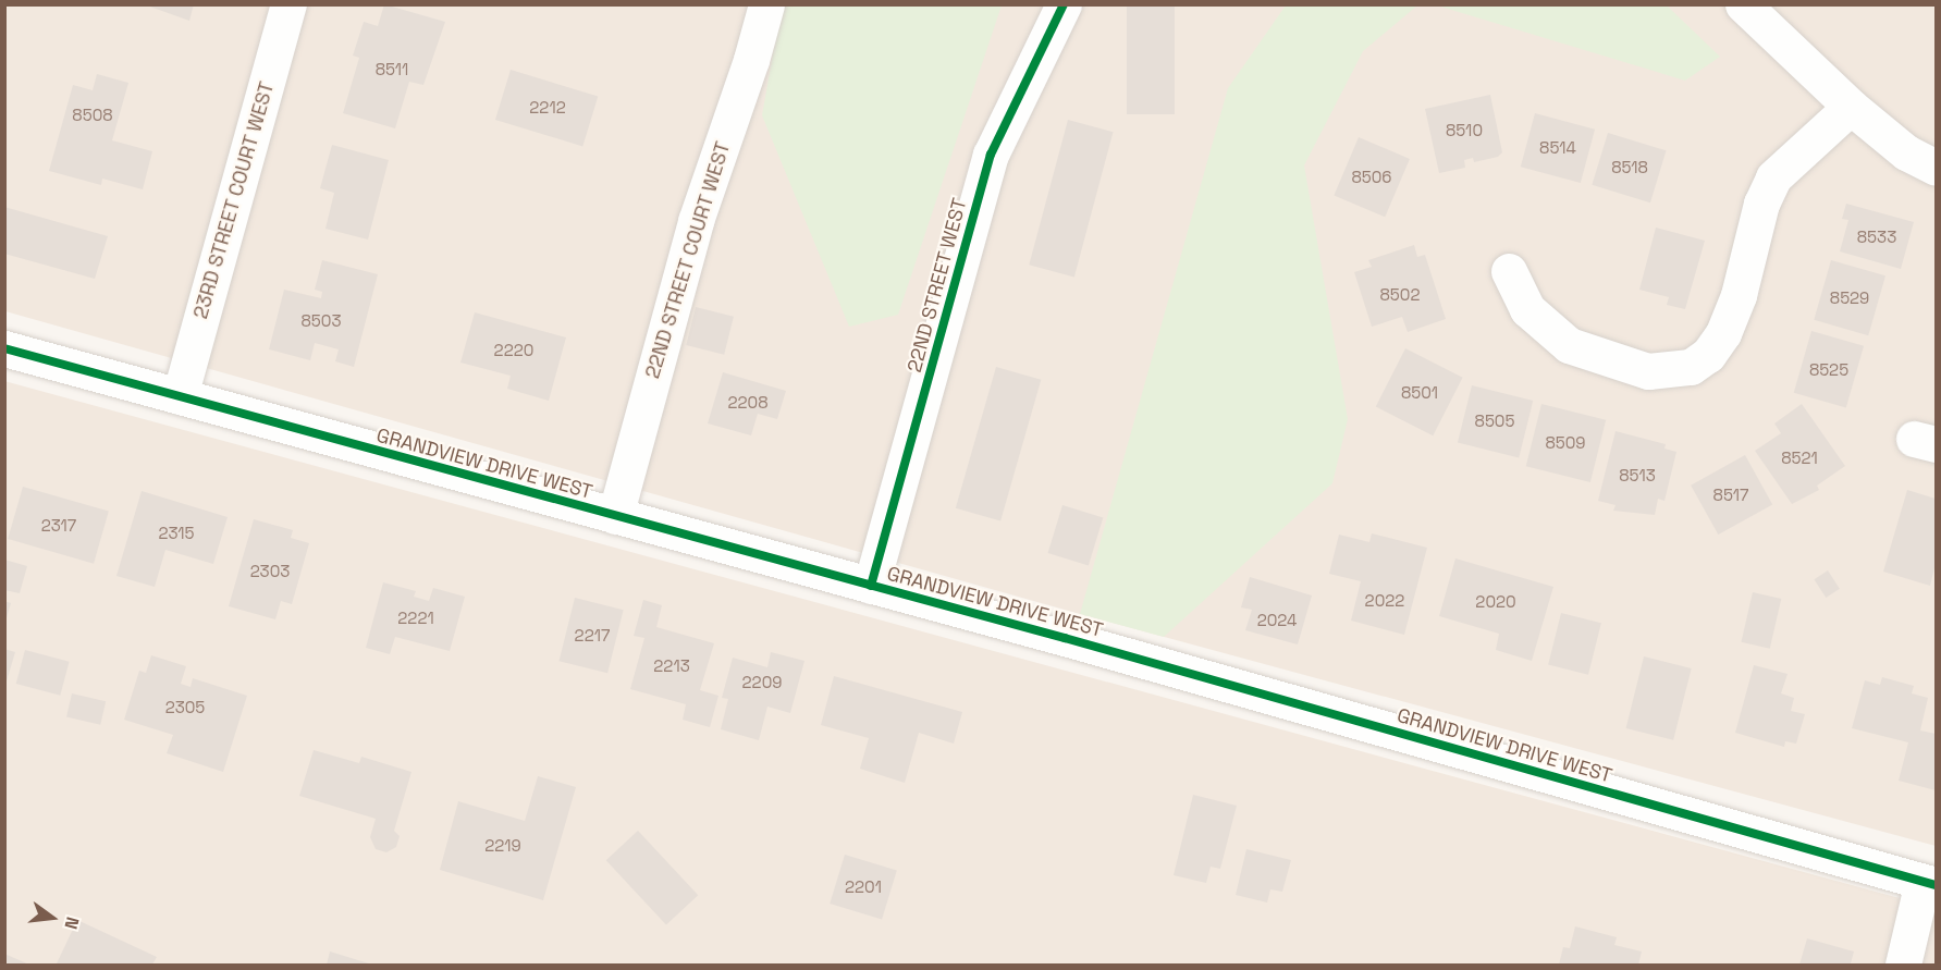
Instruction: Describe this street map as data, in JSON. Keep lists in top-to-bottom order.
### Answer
{
  "streets": {
    "street": [
      "23RD STREET COURT WEST",
      "22ND STREET COURT WEST",
      "22ND STREET WEST",
      "GRANDVIEW DRIVE WEST"
    ]
  },
  "crossings": [
    ["23RD STREET COURT WEST", "GRANDVIEW DRIVE WEST"],
    ["22ND STREET COURT WEST", "GRANDVIEW DRIVE WEST"],
    ["22ND STREET WEST", "GRANDVIEW DRIVE WEST"]
  ],
  "house_numbers": [
    "8511",
    "2212",
    "8508",
    "8510",
    "8514",
    "8518",
    "8506",
    "8533",
    "8502",
    "8529",
    "8503",
    "2220",
    "8525",
    "8501",
    "2208",
    "8505",
    "8509",
    "8521",
    "8513",
    "8517",
    "2317",
    "2315",
    "2303",
    "2022",
    "2020",
    "2221",
    "2024",
    "2217",
    "2213",
    "2209",
    "2305",
    "2219",
    "2201"
  ],
  "north": "right"
}
